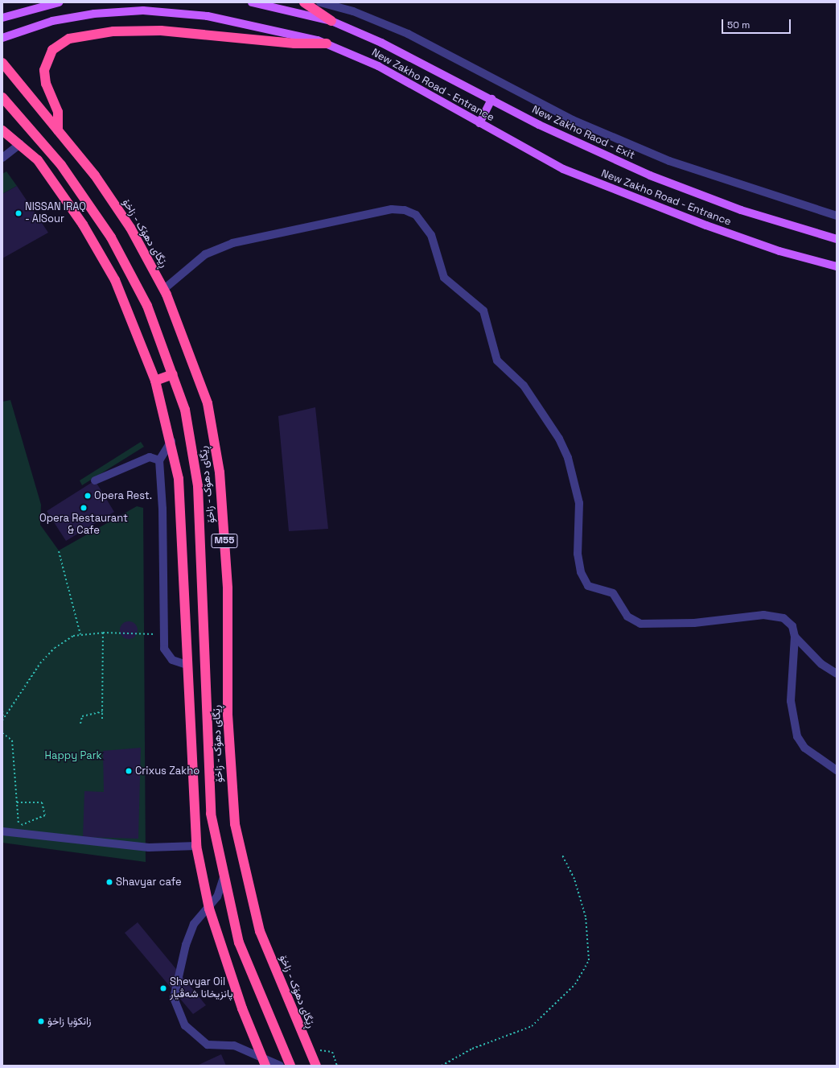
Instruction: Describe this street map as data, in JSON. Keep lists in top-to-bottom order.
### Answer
{
  "streets": {
    "highway": ["ڕێگای دهۆک - زاخۆ", "M55"],
    "main road": ["New Zakho Road - Entrance", "New Zakho Raod - Exit"]
  },
  "parks": ["Happy Park"],
  "places": [
    "NISSAN IRAQ - AlSour",
    "Opera Rest.",
    "Opera Restaurant & Cafe",
    "Crixus Zakho",
    "Shavyar cafe",
    "Shevyar Oil پانزيخانا شەڤيار",
    "زانکۆیا زاخۆ"
  ],
  "scale_bar": "50 m"
}
